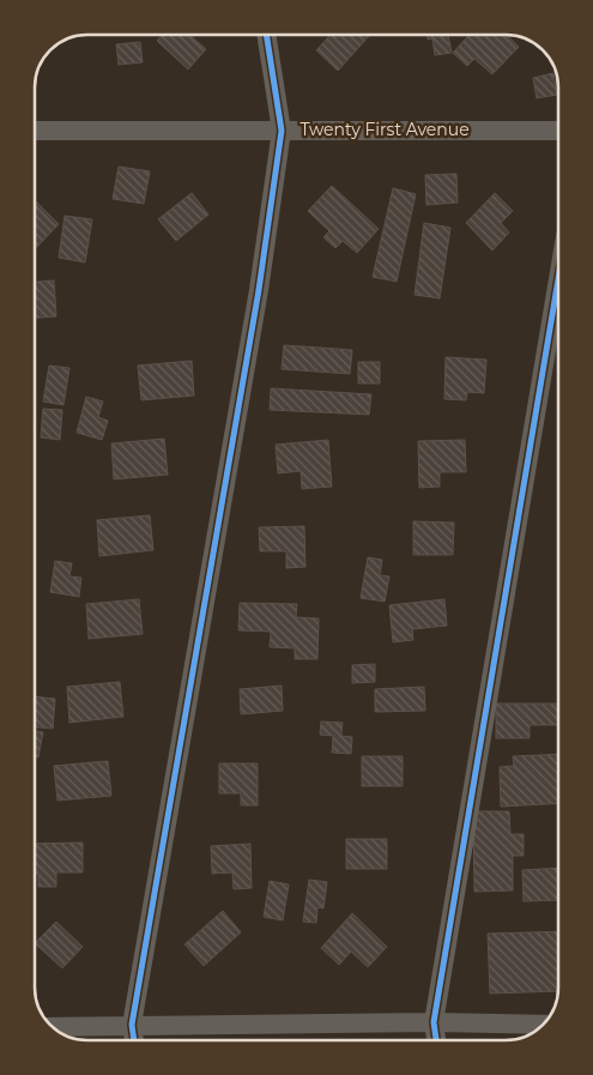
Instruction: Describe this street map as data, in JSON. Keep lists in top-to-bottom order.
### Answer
{
  "streets": {
    "street": ["Twenty First Avenue"]
  }
}
